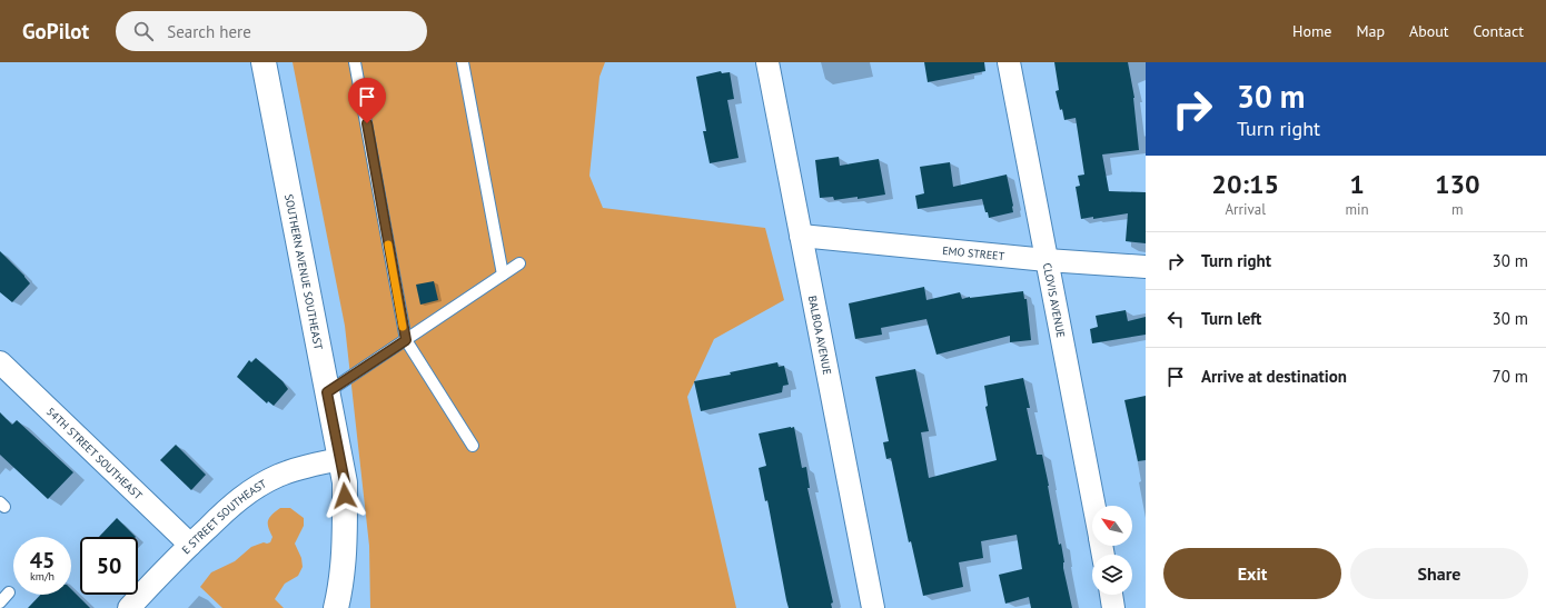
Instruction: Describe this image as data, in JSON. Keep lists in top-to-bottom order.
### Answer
{
  "streets": {
    "main road": ["SOUTHERN AVENUE SOUTHEAST"],
    "street": [
      "EMO STREET",
      "CLOVIS AVENUE",
      "BALBOA AVENUE",
      "54TH STREET SOUTHEAST",
      "E STREET SOUTHEAST"
    ]
  },
  "crossings": [
    ["EMO STREET", "CLOVIS AVENUE"],
    ["EMO STREET", "BALBOA AVENUE"],
    ["SOUTHERN AVENUE SOUTHEAST", "E STREET SOUTHEAST"],
    ["54TH STREET SOUTHEAST", "E STREET SOUTHEAST"]
  ],
  "north": "top left",
  "page": {
    "header": "GoPilot",
    "search": "Search here",
    "nav": [
      "Home",
      "Map",
      "About",
      "Contact"
    ],
    "turn": ["30 m", "Turn right"],
    "eta": [
      "20:15",
      "Arrival",
      "1",
      "min",
      "130",
      "m"
    ],
    "list": [
      {
        "name": "Turn right",
        "value": "30 m"
      },
      {
        "name": "Turn left",
        "value": "30 m"
      },
      {
        "name": "Arrive at destination",
        "value": "70 m"
      }
    ],
    "speed": "45 km/h",
    "limit": "50",
    "buttons": ["Exit", "Share"]
  }
}
